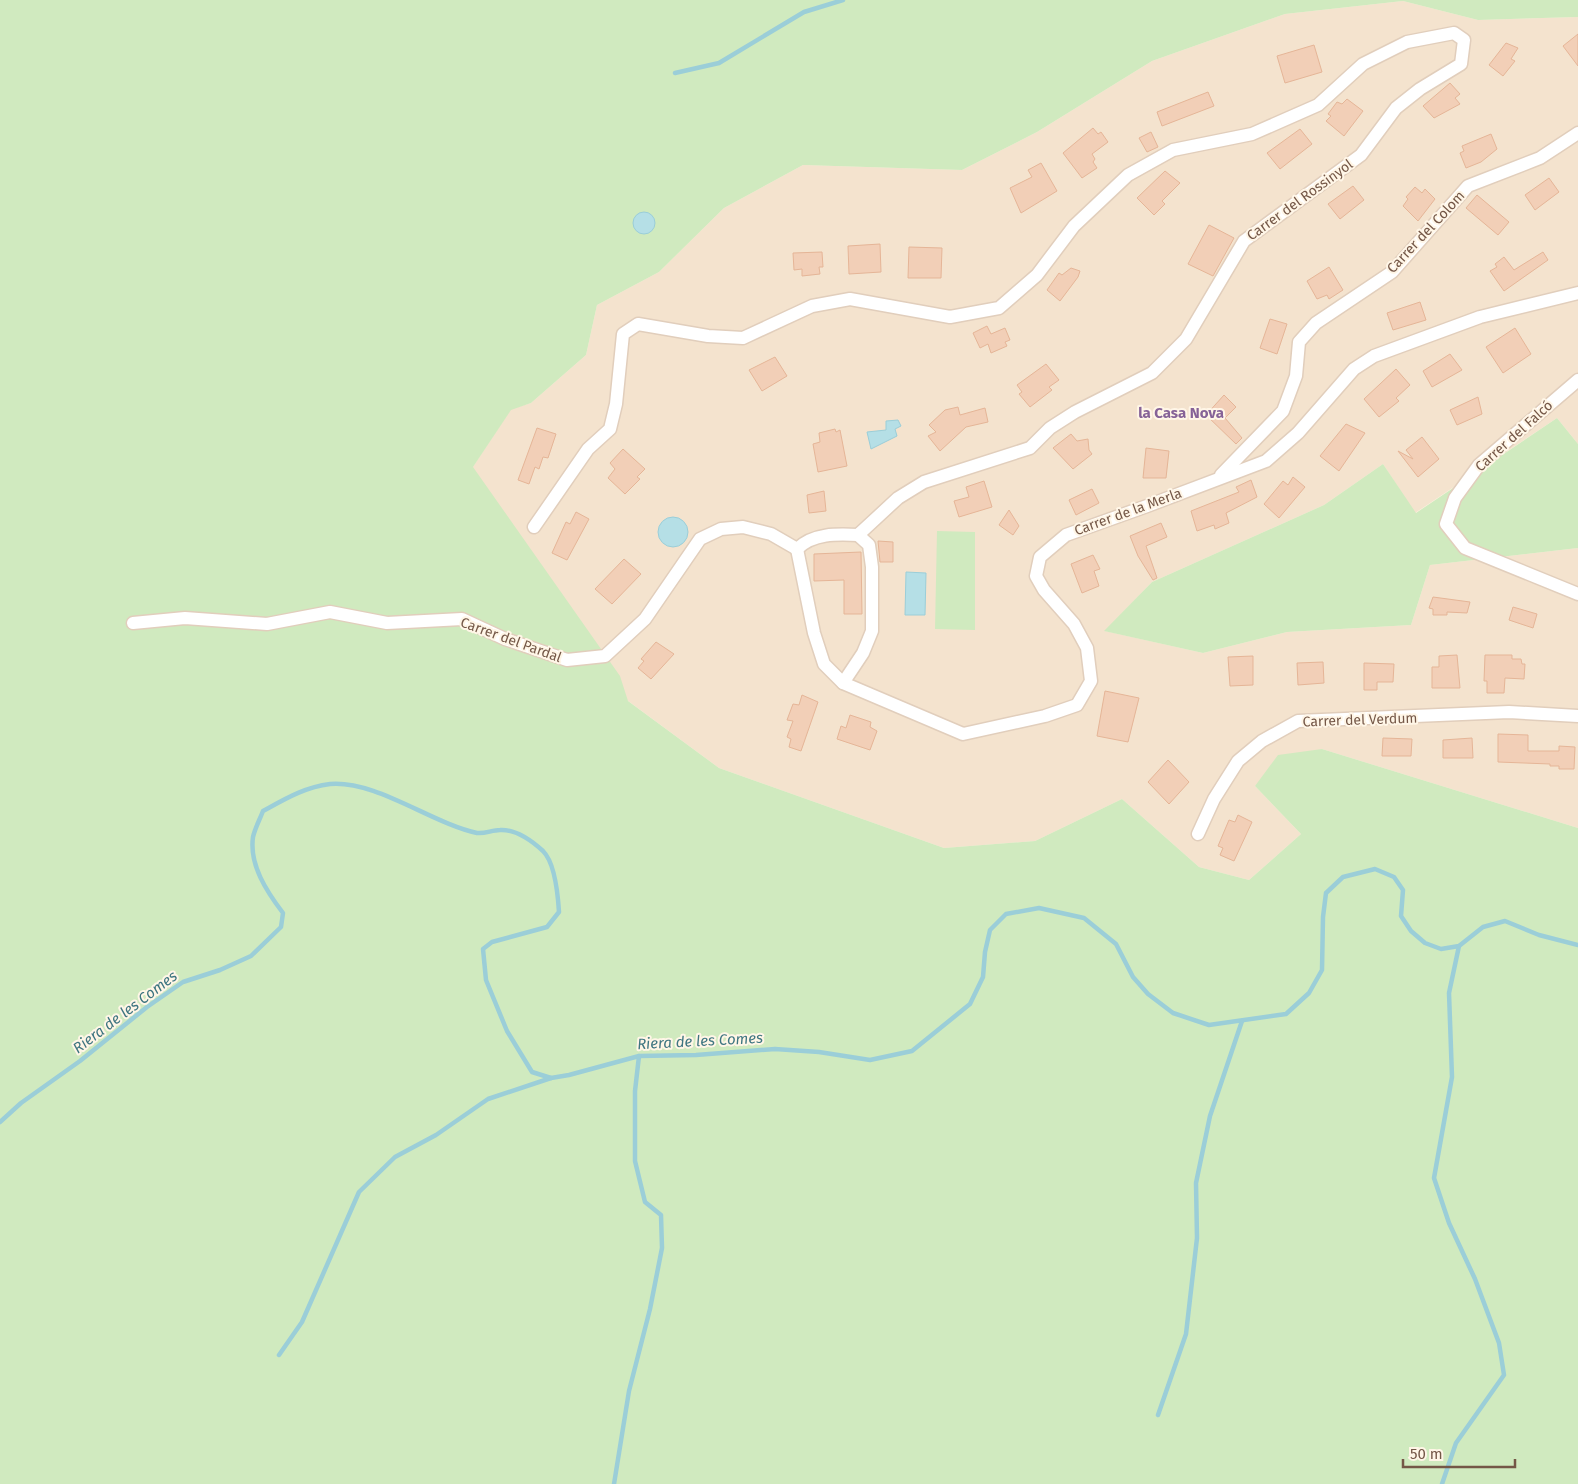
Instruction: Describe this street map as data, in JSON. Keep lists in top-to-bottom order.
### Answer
{
  "streets": {
    "street": [
      "Carrer del Rossinyol",
      "Carrer del Colom",
      "Carrer del Falcó",
      "Carrer de la Merla",
      "Carrer del Pardal",
      "Carrer del Verdum"
    ]
  },
  "crossings": [
    ["Carrer del Colom", "Carrer de la Merla"],
    ["Carrer de la Merla", "Carrer del Pardal"]
  ],
  "districts": ["la Casa Nova"],
  "water": ["Riera de les Comes"],
  "scale_bar": "50 m"
}
